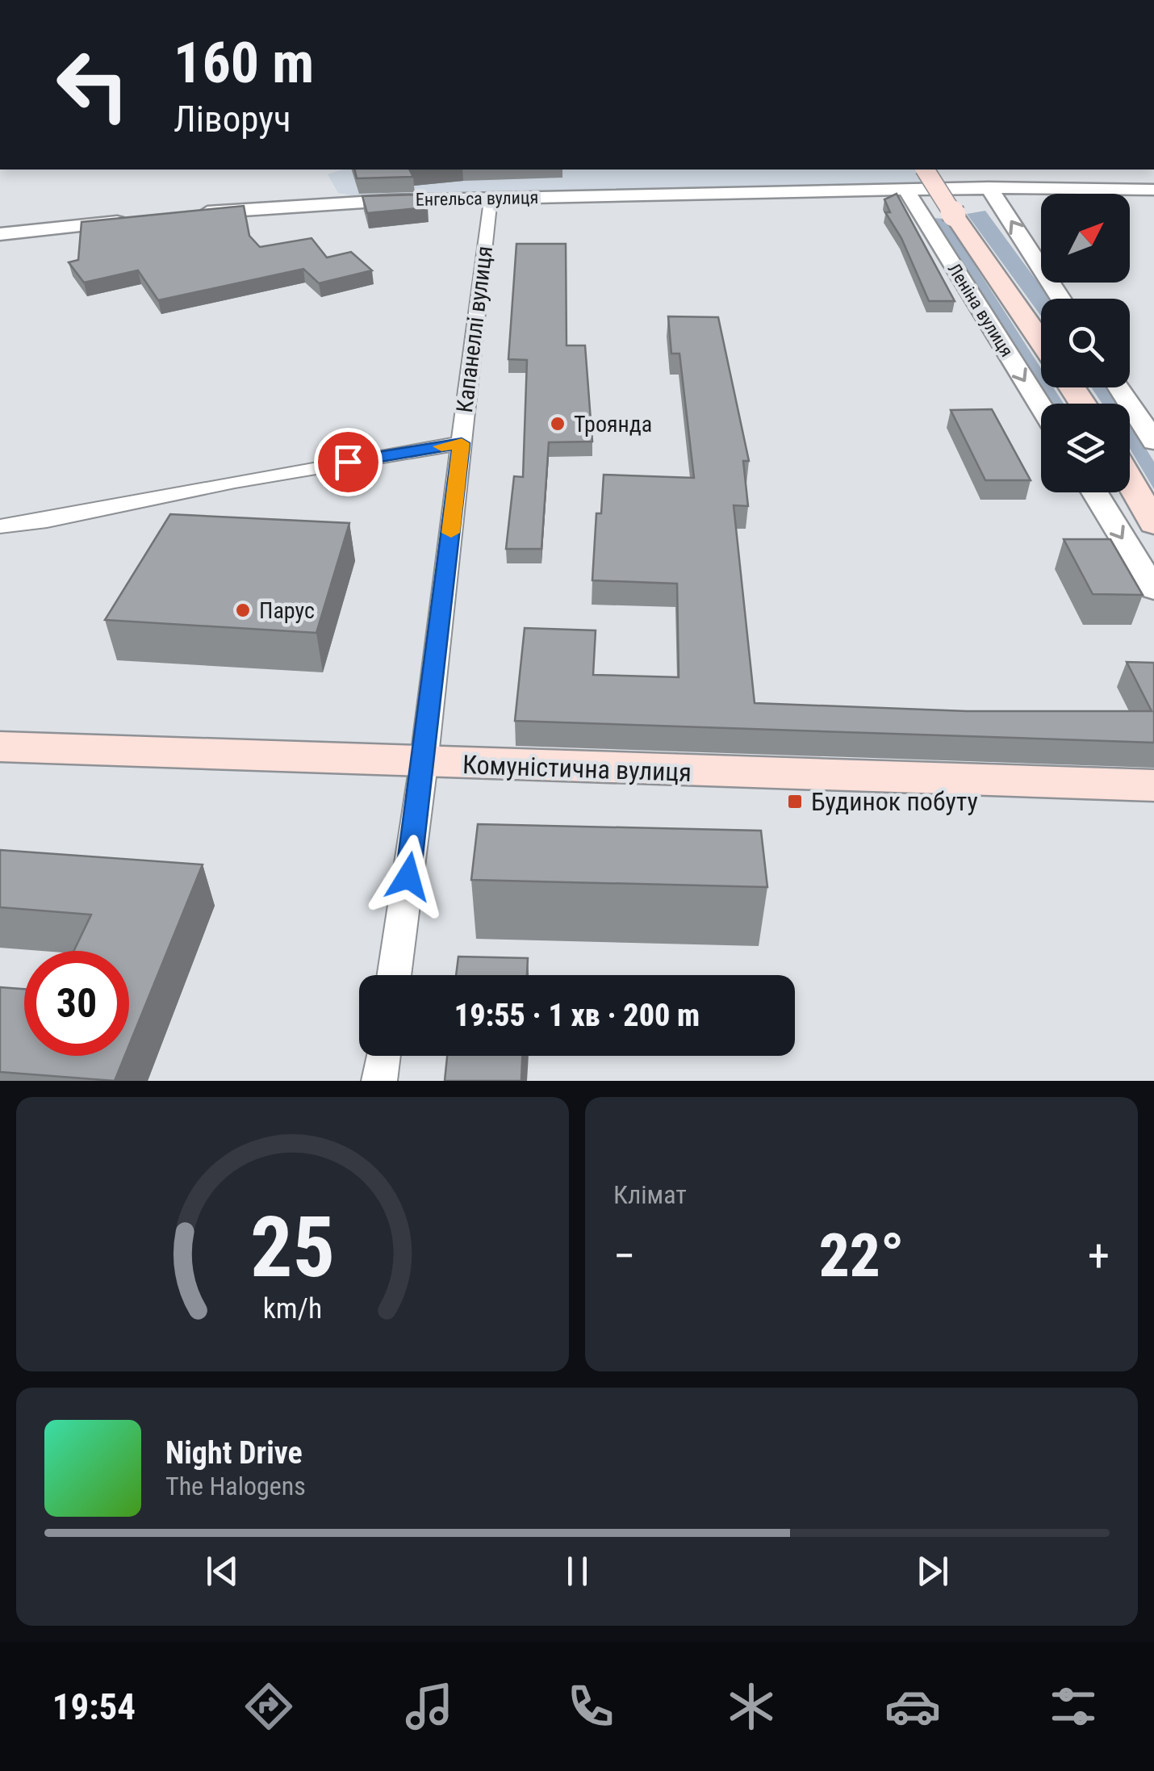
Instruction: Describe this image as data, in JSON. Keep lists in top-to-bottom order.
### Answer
{
  "streets": {
    "main road": ["Леніна вулиця", "Комуністична вулиця"],
    "street": ["Енгельса вулиця", "Капанеллі вулиця"]
  },
  "crossings": [
    ["Енгельса вулиця", "Леніна вулиця"],
    ["Енгельса вулиця", "Капанеллі вулиця"],
    ["Капанеллі вулиця", "Комуністична вулиця"]
  ],
  "places": {
    "other": ["Троянда", "Парус"],
    "transit": ["Будинок побуту"]
  },
  "north": "top right",
  "page": {
    "turn": ["160 m", "Ліворуч"],
    "limit": "30",
    "trip": "19:55 · 1 хв · 200 m",
    "tile": "Клімат",
    "heat": ["−", "22°", "+"],
    "song": ["Night Drive", "The Halogens"],
    "tabs": "19:54",
    "gauge": ["25", "km/h"]
  }
}
